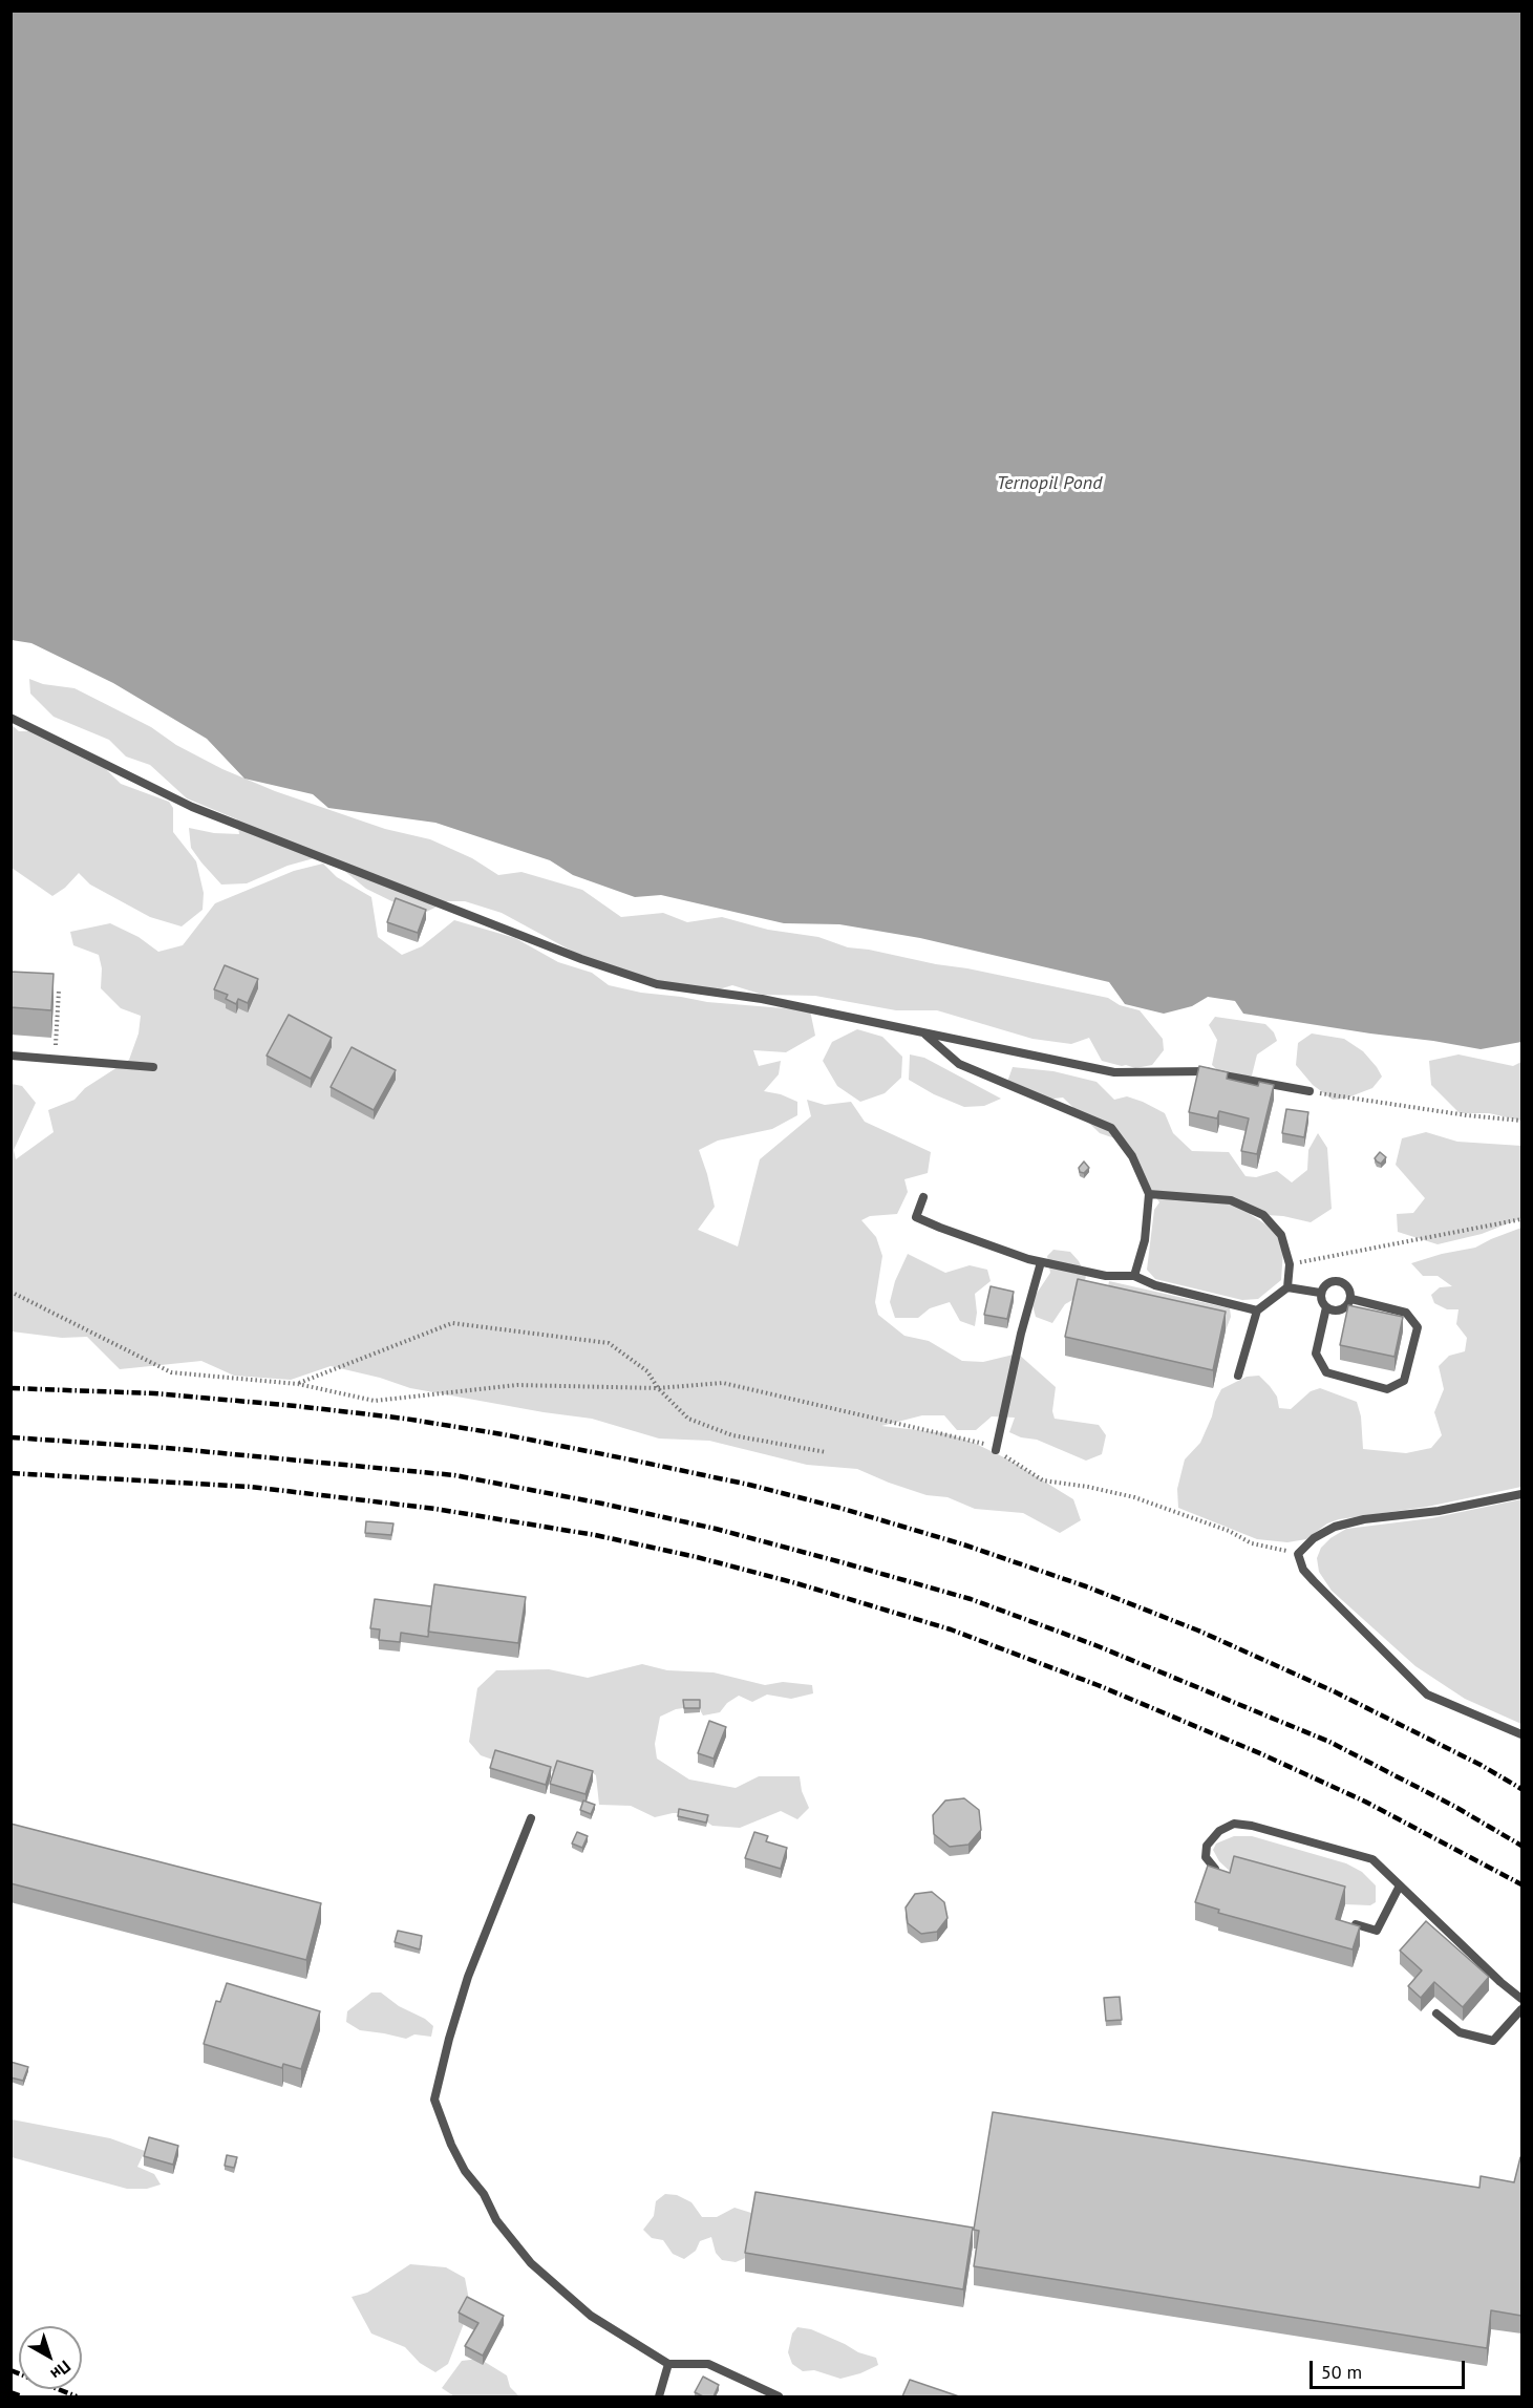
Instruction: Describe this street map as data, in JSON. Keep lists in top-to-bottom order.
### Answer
{
  "water": ["Ternopil Pond"],
  "scale_bar": "50 m",
  "north": "bottom right"
}
